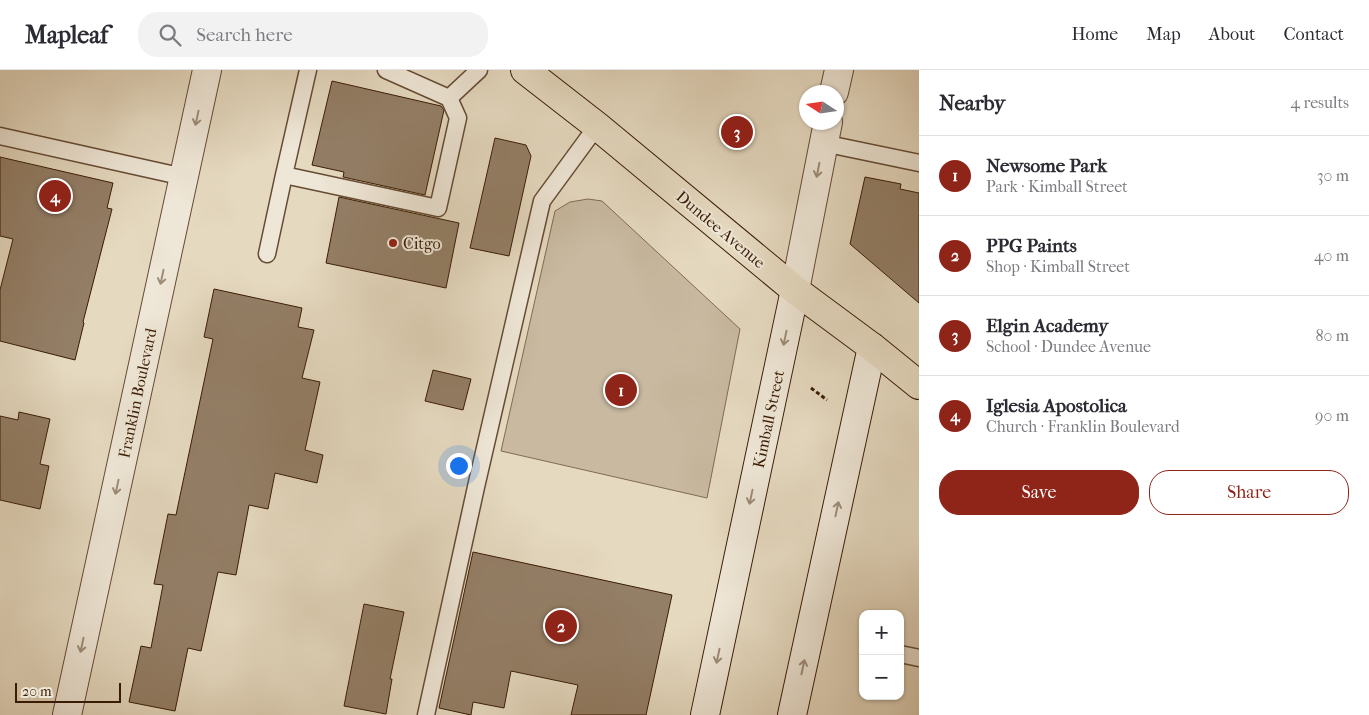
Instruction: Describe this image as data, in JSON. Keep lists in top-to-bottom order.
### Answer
{
  "streets": {
    "main road": ["Dundee Avenue"],
    "street": ["Franklin Boulevard", "Kimball Street"]
  },
  "crossings": [
    ["Dundee Avenue", "Kimball Street"]
  ],
  "one_way": ["Franklin Boulevard"],
  "places": ["Citgo"],
  "scale_bar": "20 m",
  "north": "left",
  "page": {
    "header": "Mapleaf",
    "search": "Search here",
    "nav": [
      "Home",
      "Map",
      "About",
      "Contact"
    ],
    "heading": ["Nearby", "4 results"],
    "pins": [
      "3",
      "4",
      "1",
      "2"
    ],
    "list": [
      {
        "mark": "1",
        "name": "Newsome Park",
        "note": "Park · Kimball Street",
        "value": "30 m"
      },
      {
        "mark": "2",
        "name": "PPG Paints",
        "note": "Shop · Kimball Street",
        "value": "40 m"
      },
      {
        "mark": "3",
        "name": "Elgin Academy",
        "note": "School · Dundee Avenue",
        "value": "80 m"
      },
      {
        "mark": "4",
        "name": "Iglesia Apostolica",
        "note": "Church · Franklin Boulevard",
        "value": "90 m"
      }
    ],
    "buttons": ["Save", "Share"],
    "map_buttons": ["+", "−"],
    "scale": "20 m"
  }
}
